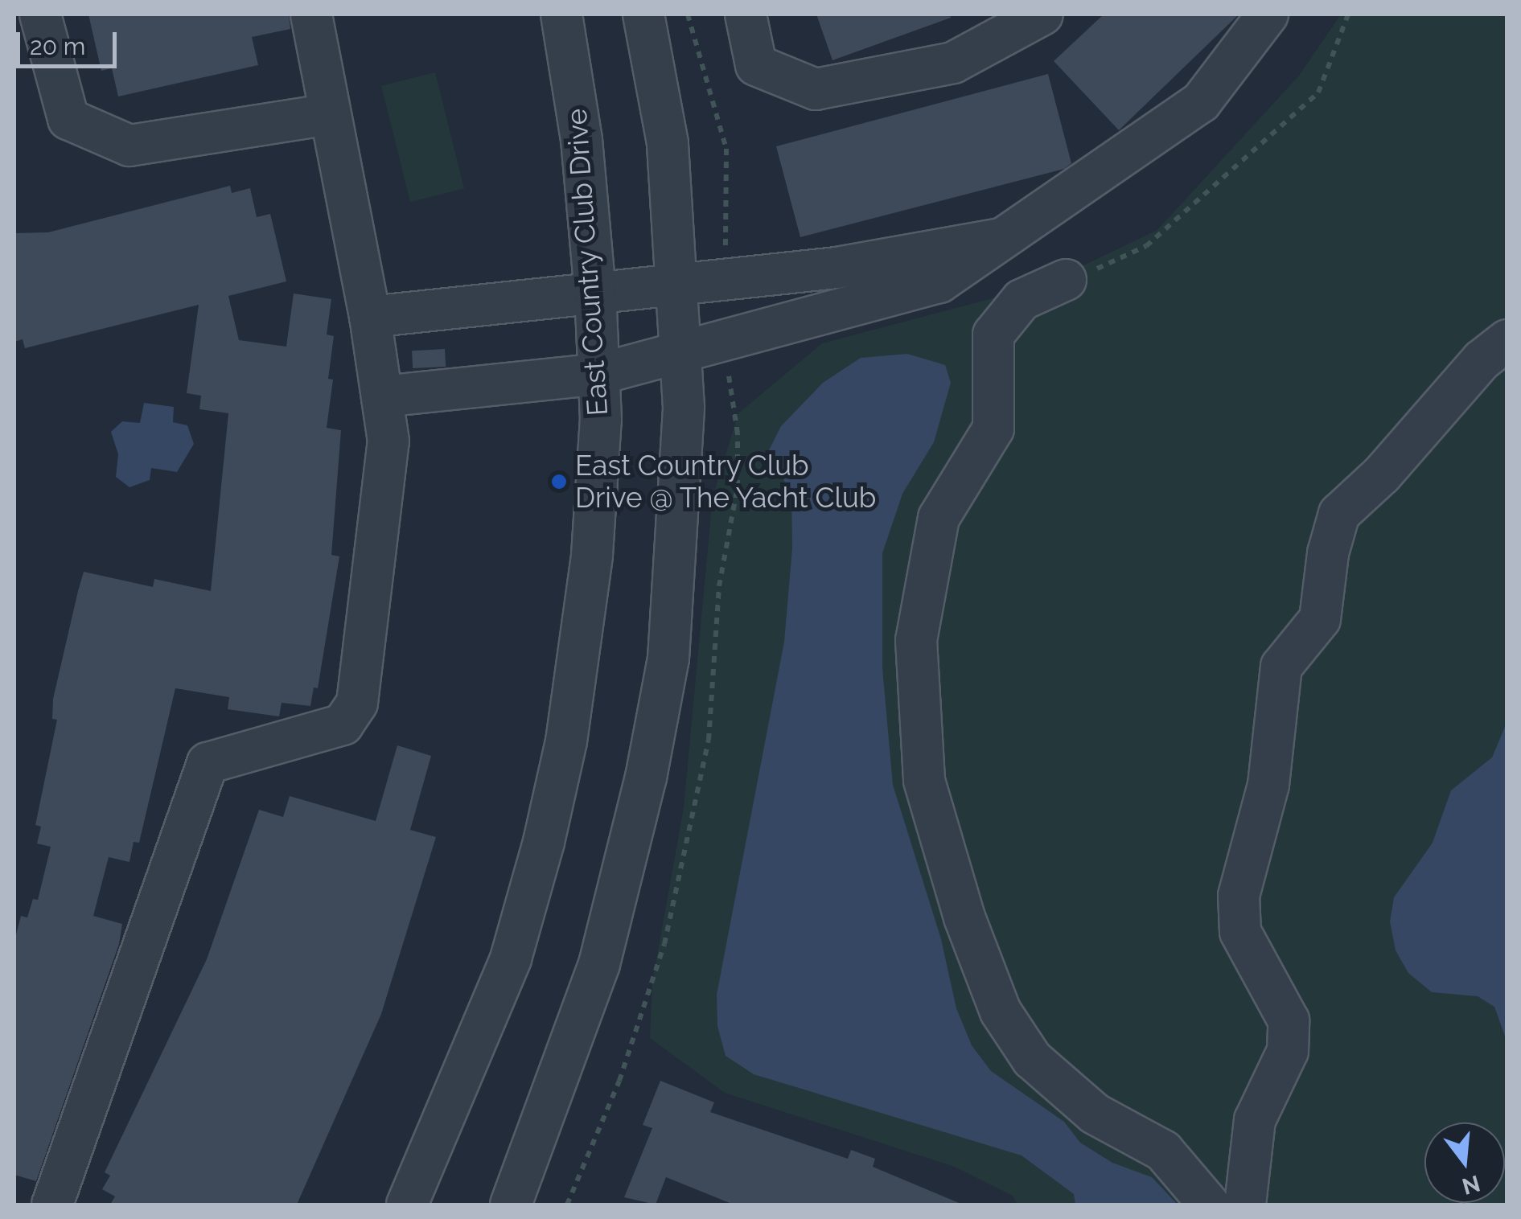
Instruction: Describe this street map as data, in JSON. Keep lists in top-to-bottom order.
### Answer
{
  "streets": {
    "street": ["East Country Club Drive"]
  },
  "places": ["East Country Club Drive @ The Yacht Club"],
  "scale_bar": "20 m",
  "north": "bottom"
}
